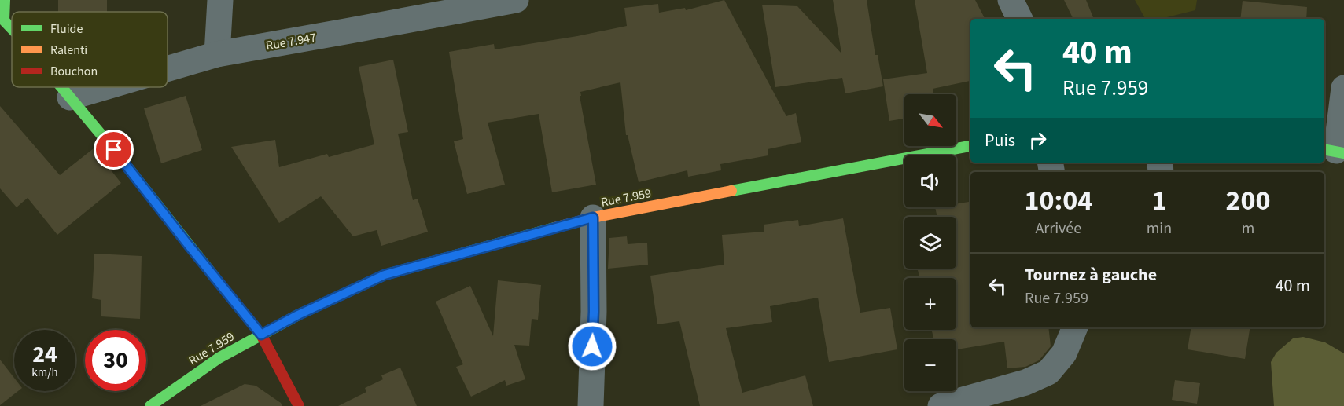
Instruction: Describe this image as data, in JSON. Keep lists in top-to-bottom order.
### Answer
{
  "streets": {
    "street": ["Rue 7.947", "Rue 7.959"]
  },
  "legend": ["Fluide", "Ralenti", "Bouchon"],
  "north": "bottom right",
  "page": {
    "turn": ["40 m", "Rue 7.959"],
    "map_buttons": ["+", "−"],
    "then": "Puis",
    "eta": [
      "10:04",
      "Arrivée",
      "1",
      "min",
      "200",
      "m"
    ],
    "list": [
      {
        "name": "Tournez à gauche",
        "note": "Rue 7.959",
        "value": "40 m"
      }
    ],
    "speed": "24 km/h",
    "limit": "30"
  }
}
